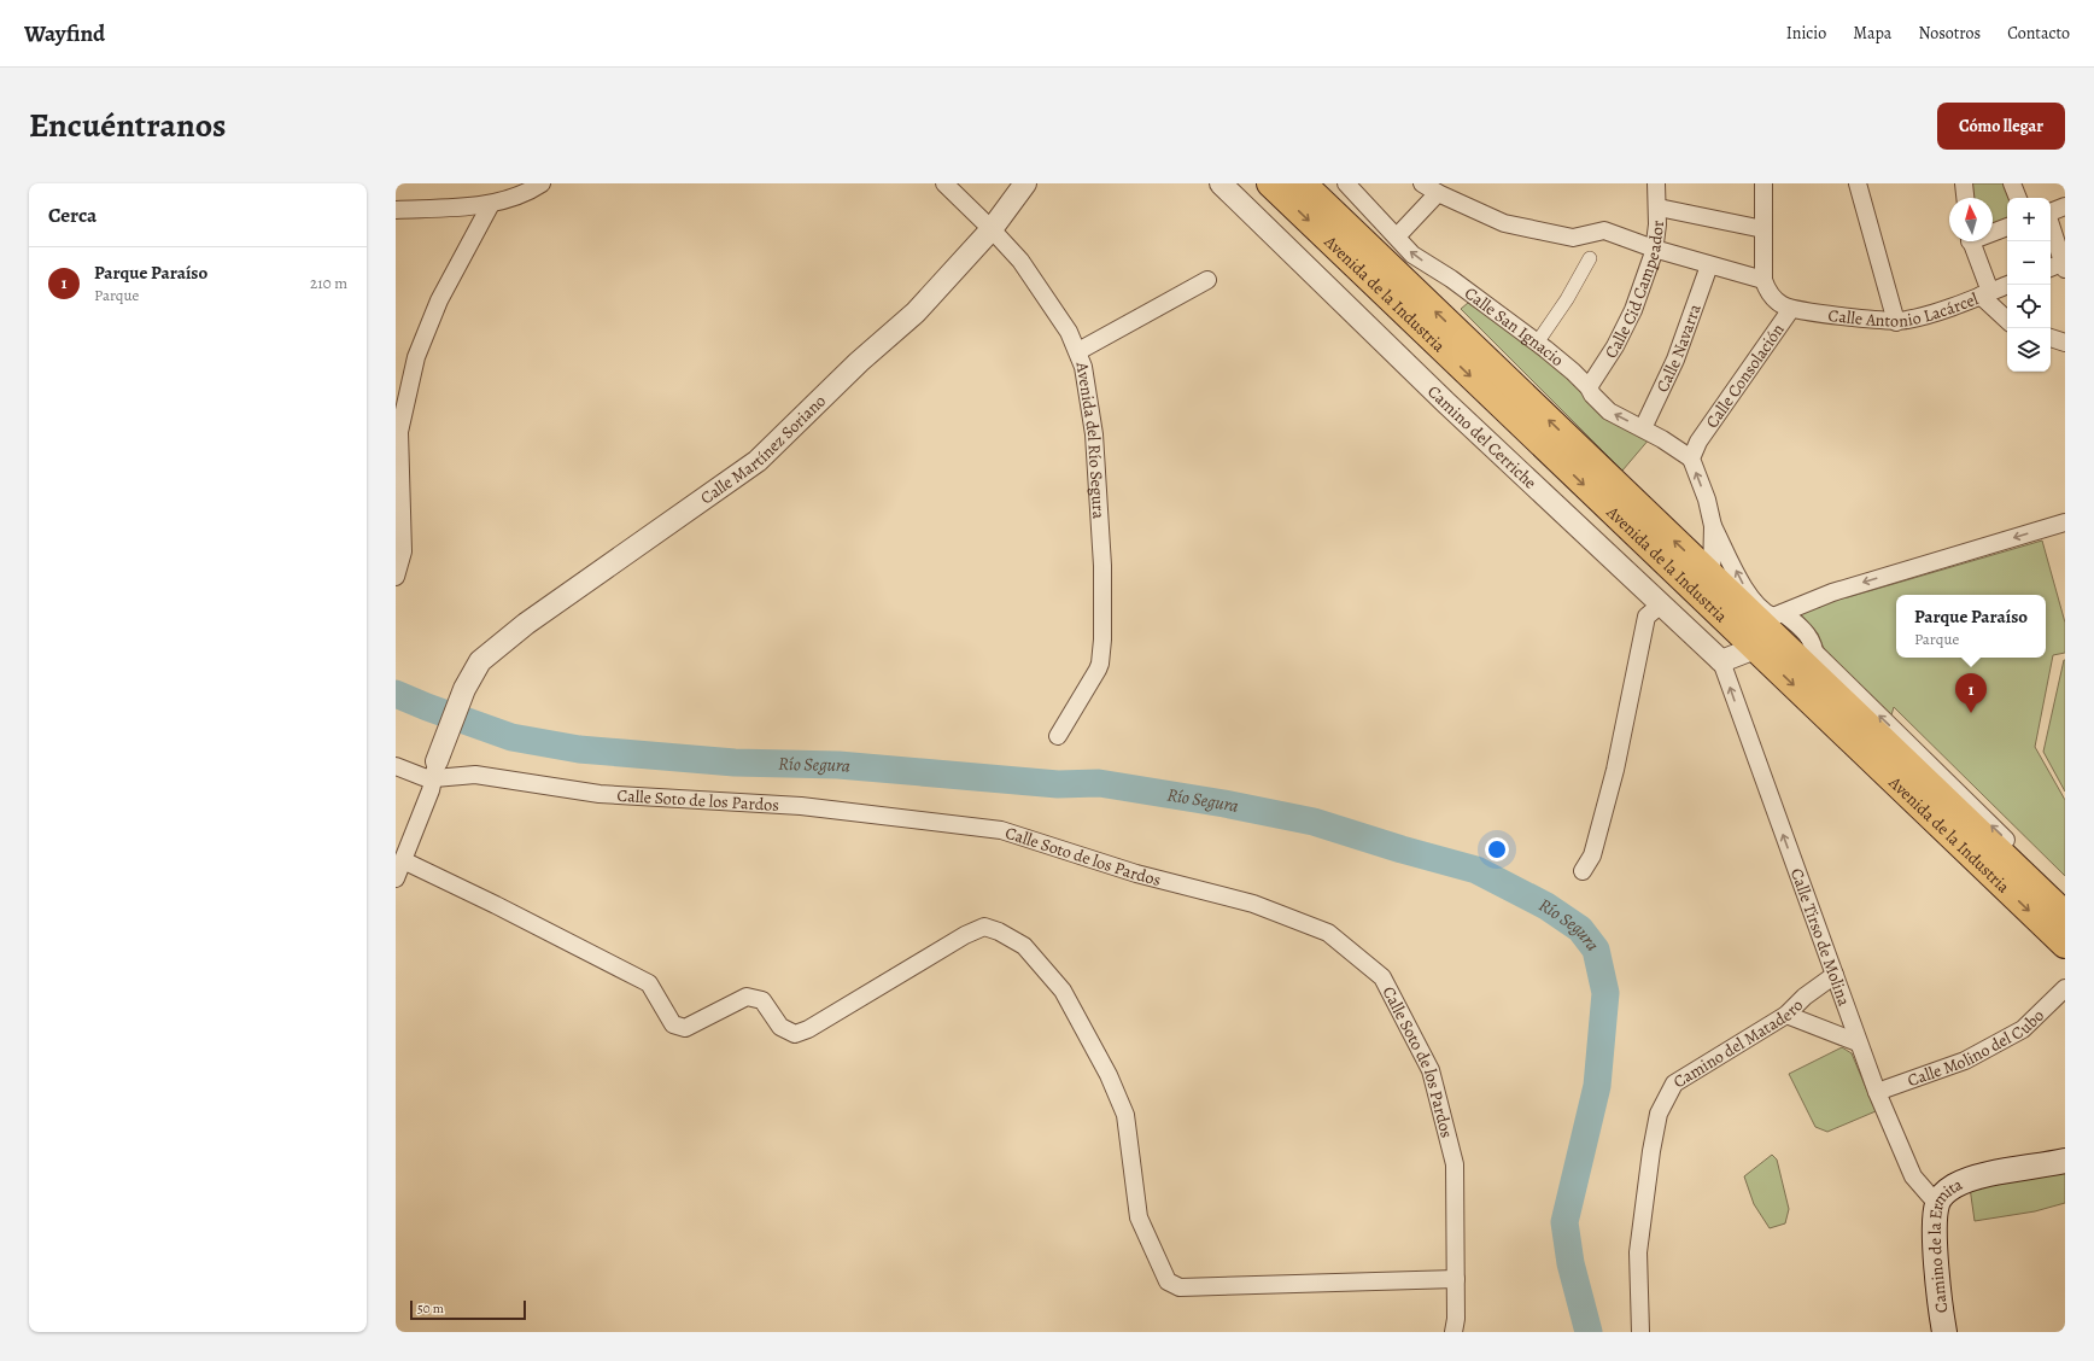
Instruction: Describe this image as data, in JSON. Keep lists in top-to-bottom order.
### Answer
{
  "streets": {
    "main road": ["Avenida de la Industria", "Camino de la Ermita"],
    "street": [
      "Calle Cid Campeador",
      "Calle Antonio Lacárcel",
      "Calle San Ignacio",
      "Calle Navarra",
      "Calle Consolación",
      "Camino del Cerriche",
      "Avenida del Río Segura",
      "Calle Martínez Soriano",
      "Calle Soto de los Pardos",
      "Calle Tirso de Molina",
      "Camino del Matadero",
      "Calle Molino del Cubo"
    ]
  },
  "crossings": [
    ["Calle Cid Campeador", "Calle San Ignacio"],
    ["Calle Antonio Lacárcel", "Calle Consolación"],
    ["Calle San Ignacio", "Calle Navarra"],
    ["Calle San Ignacio", "Calle Consolación"],
    ["Camino del Cerriche", "Calle Tirso de Molina"],
    ["Avenida del Río Segura", "Calle Martínez Soriano"],
    ["Calle Martínez Soriano", "Calle Soto de los Pardos"],
    ["Calle Tirso de Molina", "Camino del Matadero"],
    ["Calle Tirso de Molina", "Calle Molino del Cubo"],
    ["Calle Tirso de Molina", "Camino de la Ermita"]
  ],
  "one_way": ["Calle Tirso de Molina"],
  "water": ["Río Segura"],
  "scale_bar": "50 m",
  "north": "top",
  "page": {
    "header": "Wayfind",
    "nav": [
      "Inicio",
      "Mapa",
      "Nosotros",
      "Contacto"
    ],
    "title": "Encuéntranos",
    "buttons": "Cómo llegar",
    "heading": "Cerca",
    "map_buttons": ["+", "−"],
    "list": [
      {
        "mark": "1",
        "name": "Parque Paraíso",
        "note": "Parque",
        "value": "210 m"
      }
    ],
    "popup": ["Parque Paraíso", "Parque"],
    "pins": "1",
    "scale": "50 m"
  }
}
